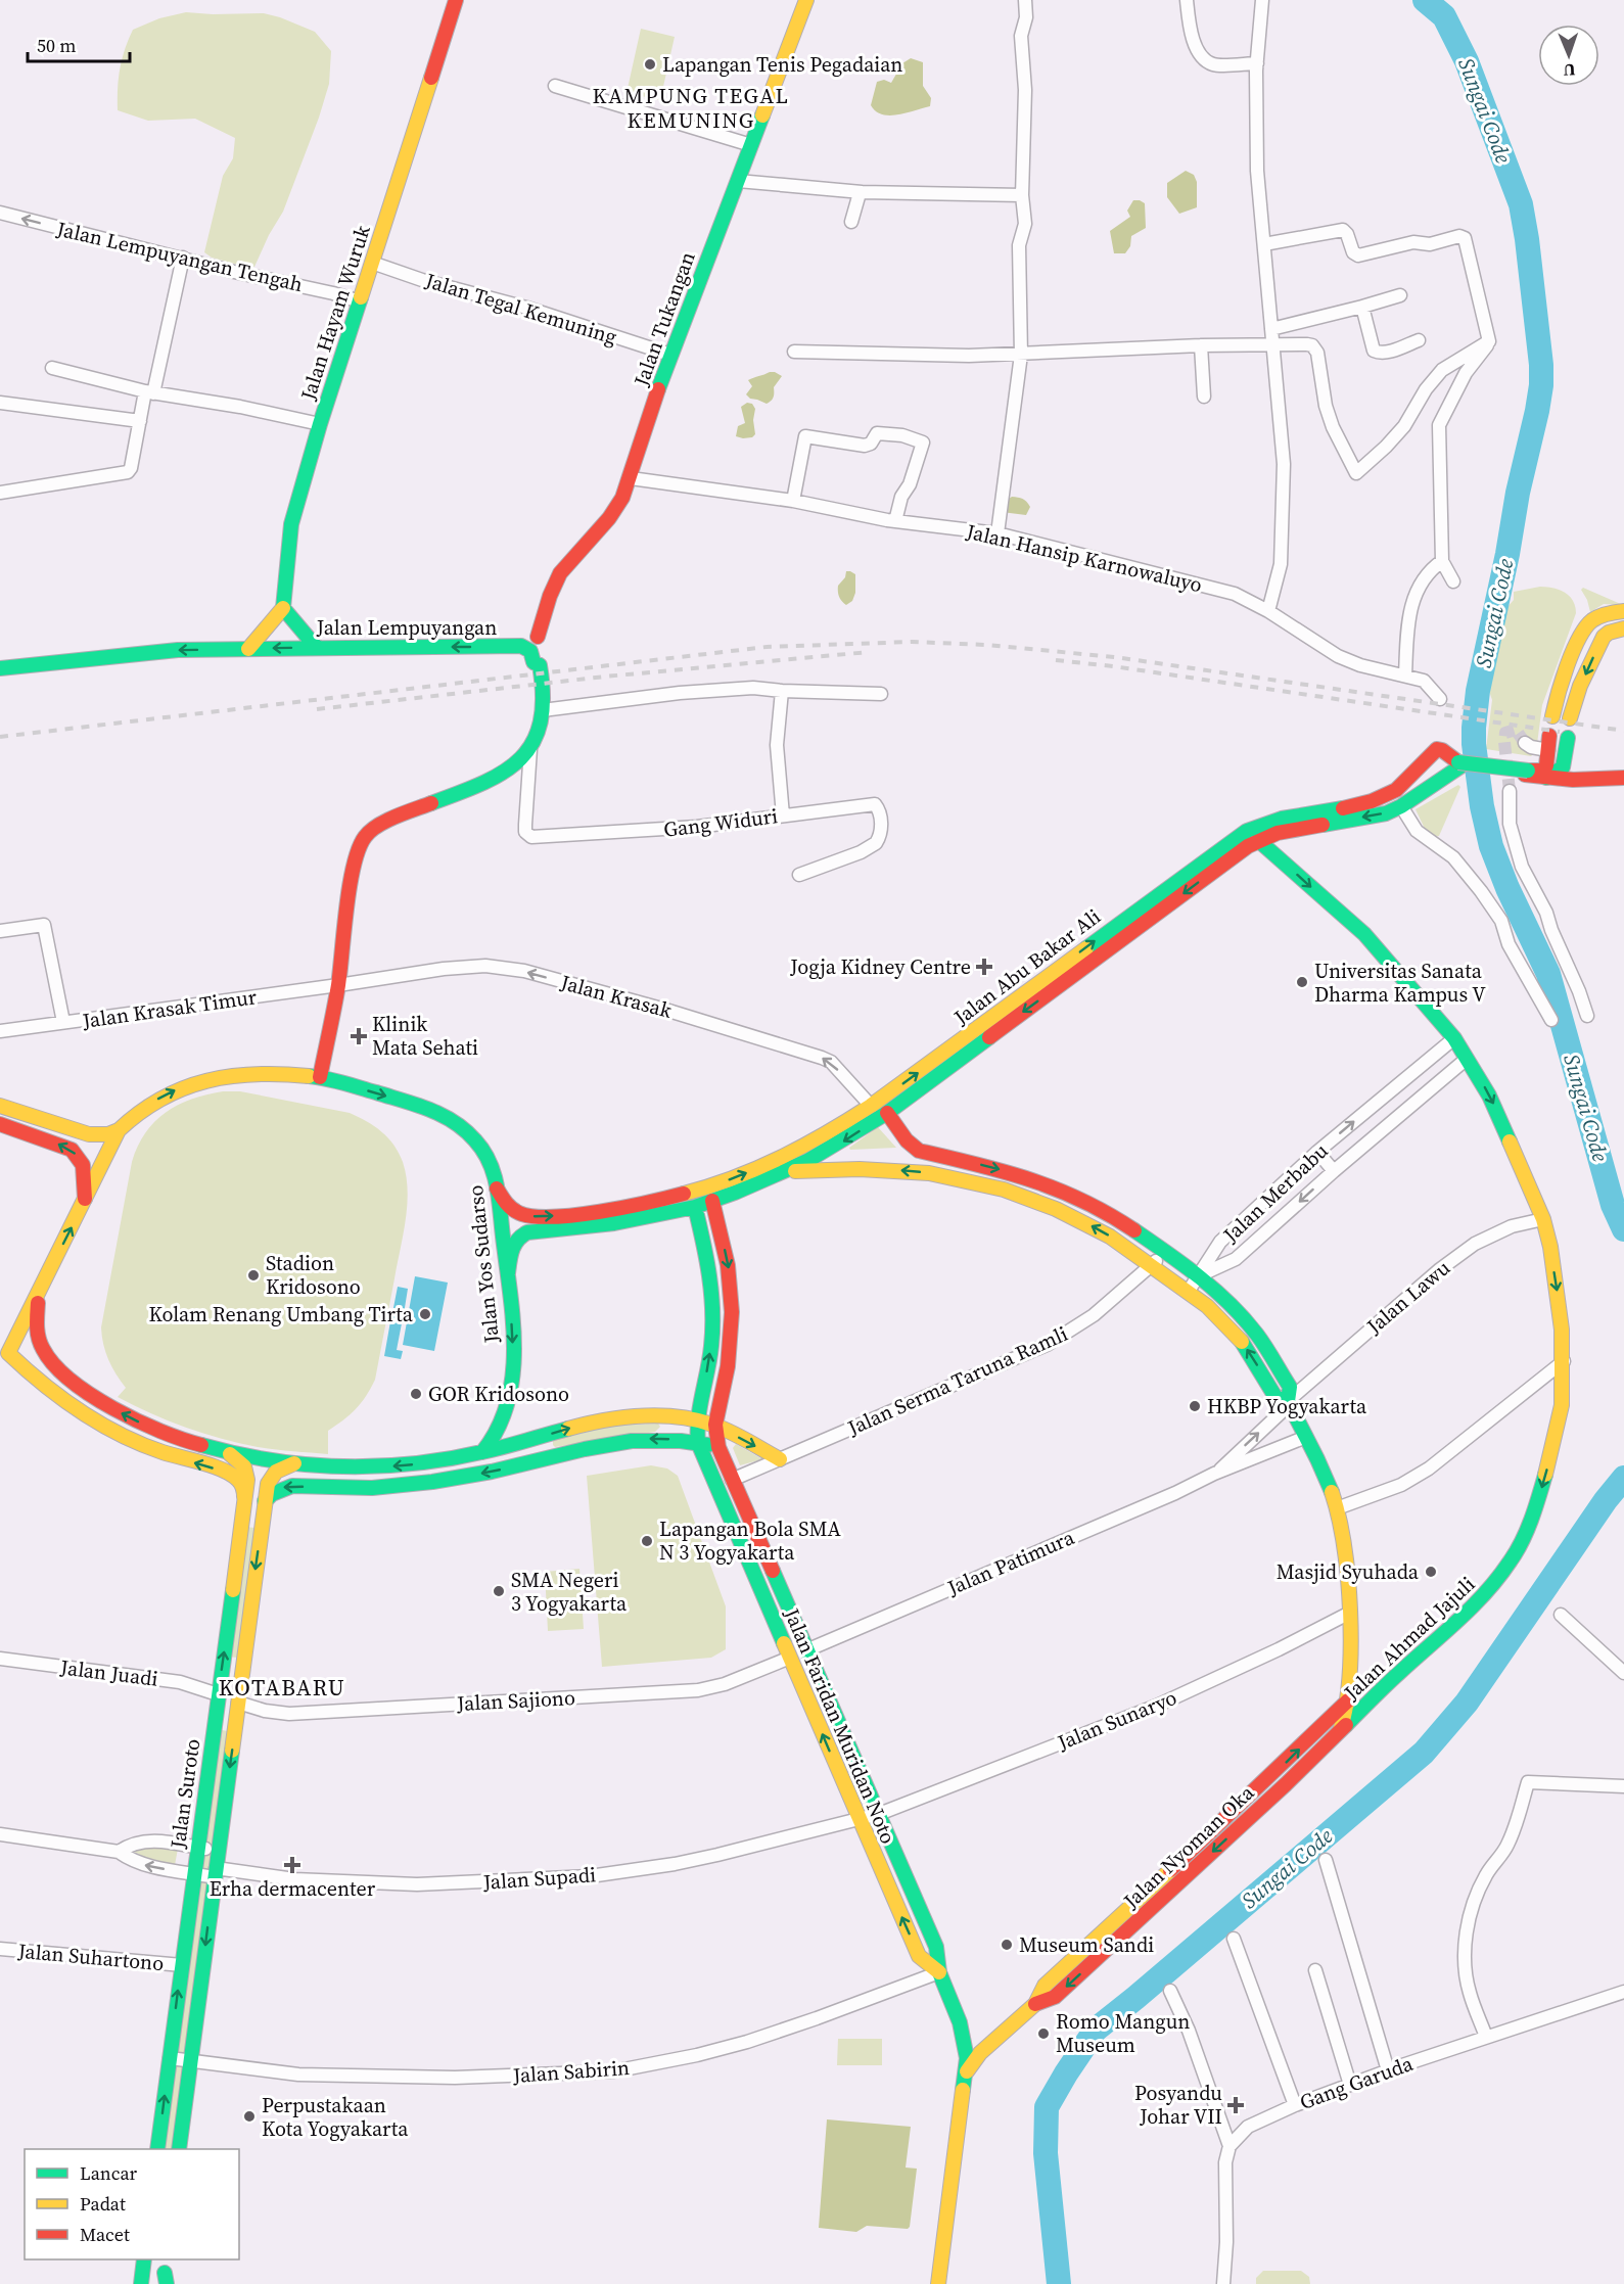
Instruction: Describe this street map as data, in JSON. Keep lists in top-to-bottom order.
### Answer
{
  "streets": {
    "street": [
      "Jalan Lempuyangan Tengah",
      "Jalan Tegal Kemuning",
      "Jalan Hayam Wuruk",
      "Jalan Tukangan",
      "Jalan Hansip Karnowaluyo",
      "Jalan Lempuyangan",
      "Gang Widuri",
      "Jalan Abu Bakar Ali",
      "Jalan Krasak",
      "Jalan Krasak Timur",
      "Jalan Merbabu",
      "Jalan Yos Sudarso",
      "Jalan Lawu",
      "Jalan Serma Taruna Ramli",
      "Jalan Patimura",
      "Jalan Ahmad Jajuli",
      "Jalan Juadi",
      "Jalan Sajiono",
      "Jalan Sunaryo",
      "Jalan Faridan Muridan Noto",
      "Jalan Suroto",
      "Jalan Nyoman Oka",
      "Jalan Supadi",
      "Jalan Suhartono",
      "Jalan Sabirin",
      "Gang Garuda"
    ]
  },
  "crossings": [
    ["Jalan Lempuyangan Tengah", "Jalan Hayam Wuruk"],
    ["Jalan Tegal Kemuning", "Jalan Hayam Wuruk"],
    ["Jalan Tegal Kemuning", "Jalan Tukangan"],
    ["Jalan Tukangan", "Jalan Hansip Karnowaluyo"],
    ["Jalan Tukangan", "Jalan Lempuyangan"],
    ["Jalan Abu Bakar Ali", "Jalan Krasak"],
    ["Jalan Abu Bakar Ali", "Jalan Yos Sudarso"],
    ["Jalan Abu Bakar Ali", "Jalan Ahmad Jajuli"],
    ["Jalan Abu Bakar Ali", "Jalan Faridan Muridan Noto"],
    ["Jalan Abu Bakar Ali", "Jalan Nyoman Oka"],
    ["Jalan Krasak", "Jalan Krasak Timur"],
    ["Jalan Merbabu", "Jalan Ahmad Jajuli"],
    ["Jalan Merbabu", "Jalan Nyoman Oka"],
    ["Jalan Yos Sudarso", "Jalan Suroto"],
    ["Jalan Lawu", "Jalan Patimura"],
    ["Jalan Lawu", "Jalan Ahmad Jajuli"],
    ["Jalan Lawu", "Jalan Nyoman Oka"],
    ["Jalan Serma Taruna Ramli", "Jalan Faridan Muridan Noto"],
    ["Jalan Serma Taruna Ramli", "Jalan Nyoman Oka"],
    ["Jalan Patimura", "Jalan Faridan Muridan Noto"],
    ["Jalan Patimura", "Jalan Nyoman Oka"],
    ["Jalan Ahmad Jajuli", "Jalan Nyoman Oka"],
    ["Jalan Juadi", "Jalan Suroto"],
    ["Jalan Sajiono", "Jalan Faridan Muridan Noto"],
    ["Jalan Sajiono", "Jalan Suroto"],
    ["Jalan Sunaryo", "Jalan Faridan Muridan Noto"],
    ["Jalan Sunaryo", "Jalan Nyoman Oka"],
    ["Jalan Sunaryo", "Jalan Supadi"],
    ["Jalan Faridan Muridan Noto", "Jalan Nyoman Oka"],
    ["Jalan Faridan Muridan Noto", "Jalan Supadi"],
    ["Jalan Faridan Muridan Noto", "Jalan Sabirin"],
    ["Jalan Suroto", "Jalan Supadi"],
    ["Jalan Suroto", "Jalan Suhartono"],
    ["Jalan Suroto", "Jalan Sabirin"]
  ],
  "one_way": ["Jalan Lempuyangan Tengah", "Jalan Krasak", "Jalan Ahmad Jajuli"],
  "districts": ["KAMPUNG TEGAL KEMUNING", "KOTABARU"],
  "water": ["Sungai Code"],
  "places": {
    "other": [
      "Lapangan Tenis Pegadaian",
      "Universitas Sanata Dharma Kampus V",
      "Stadion Kridosono",
      "Kolam Renang Umbang Tirta",
      "GOR Kridosono",
      "HKBP Yogyakarta",
      "Lapangan Bola SMA N 3 Yogyakarta",
      "Masjid Syuhada",
      "SMA Negeri 3 Yogyakarta",
      "Museum Sandi",
      "Romo Mangun Museum",
      "Perpustakaan Kota Yogyakarta"
    ],
    "health": [
      "Jogja Kidney Centre",
      "Klinik Mata Sehati",
      "Erha dermacenter",
      "Posyandu Johar VII"
    ]
  },
  "legend": ["Lancar", "Padat", "Macet"],
  "scale_bar": "50 m",
  "north": "bottom"
}
